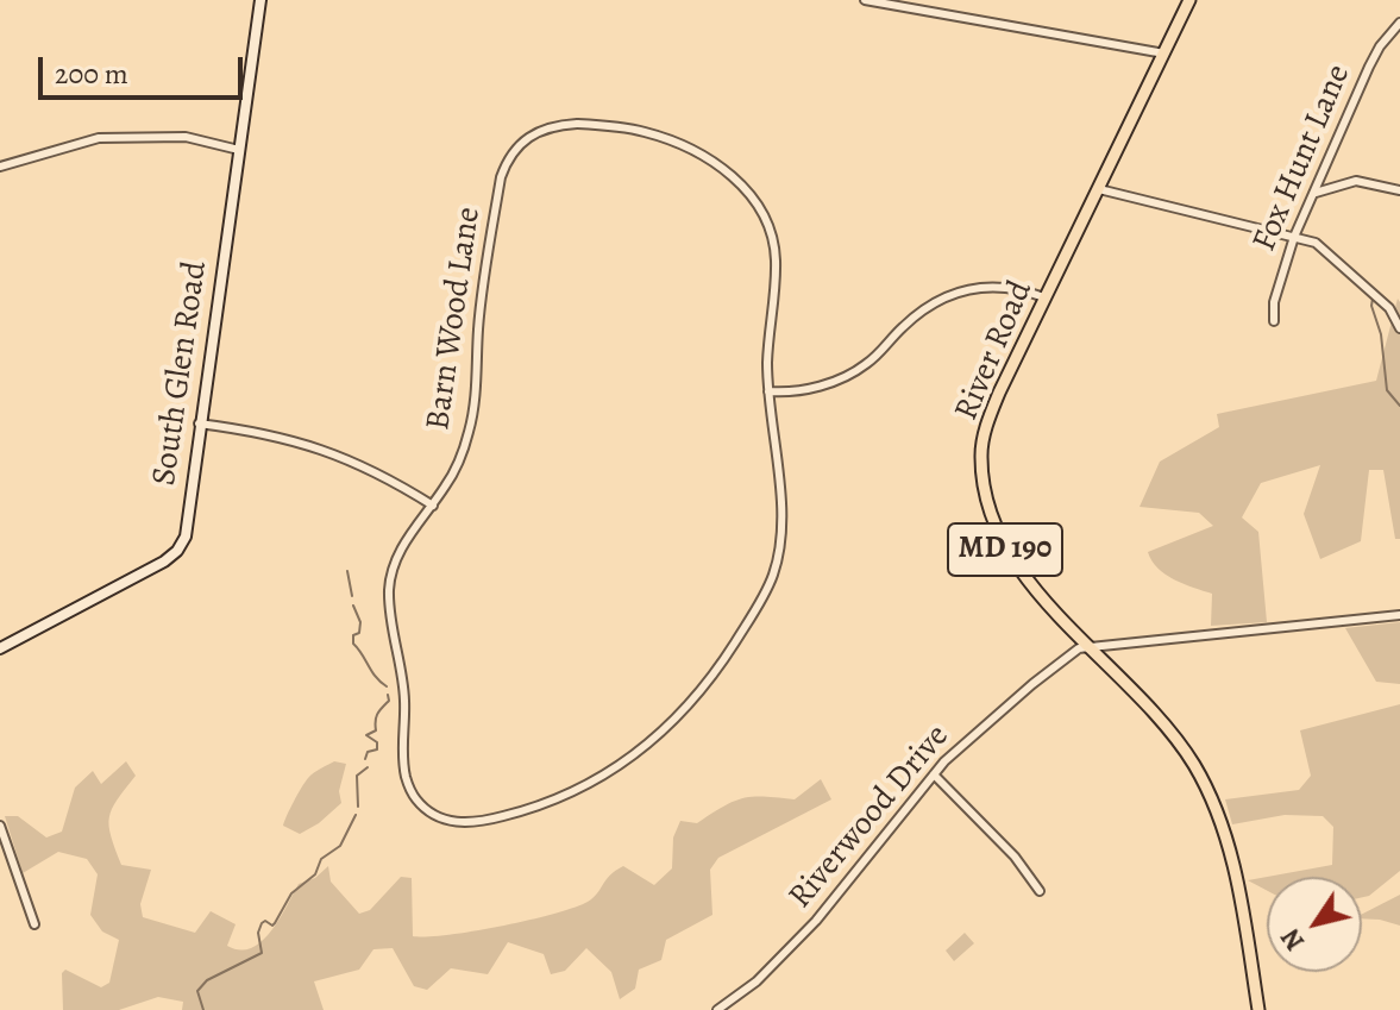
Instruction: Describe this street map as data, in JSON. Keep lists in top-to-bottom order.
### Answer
{
  "streets": {
    "main road": ["River Road", "South Glen Road", "MD 190"],
    "street": ["Fox Hunt Lane", "Barn Wood Lane", "Riverwood Drive"]
  },
  "crossings": [
    ["River Road", "Riverwood Drive"]
  ],
  "scale_bar": "200 m",
  "north": "bottom left"
}
